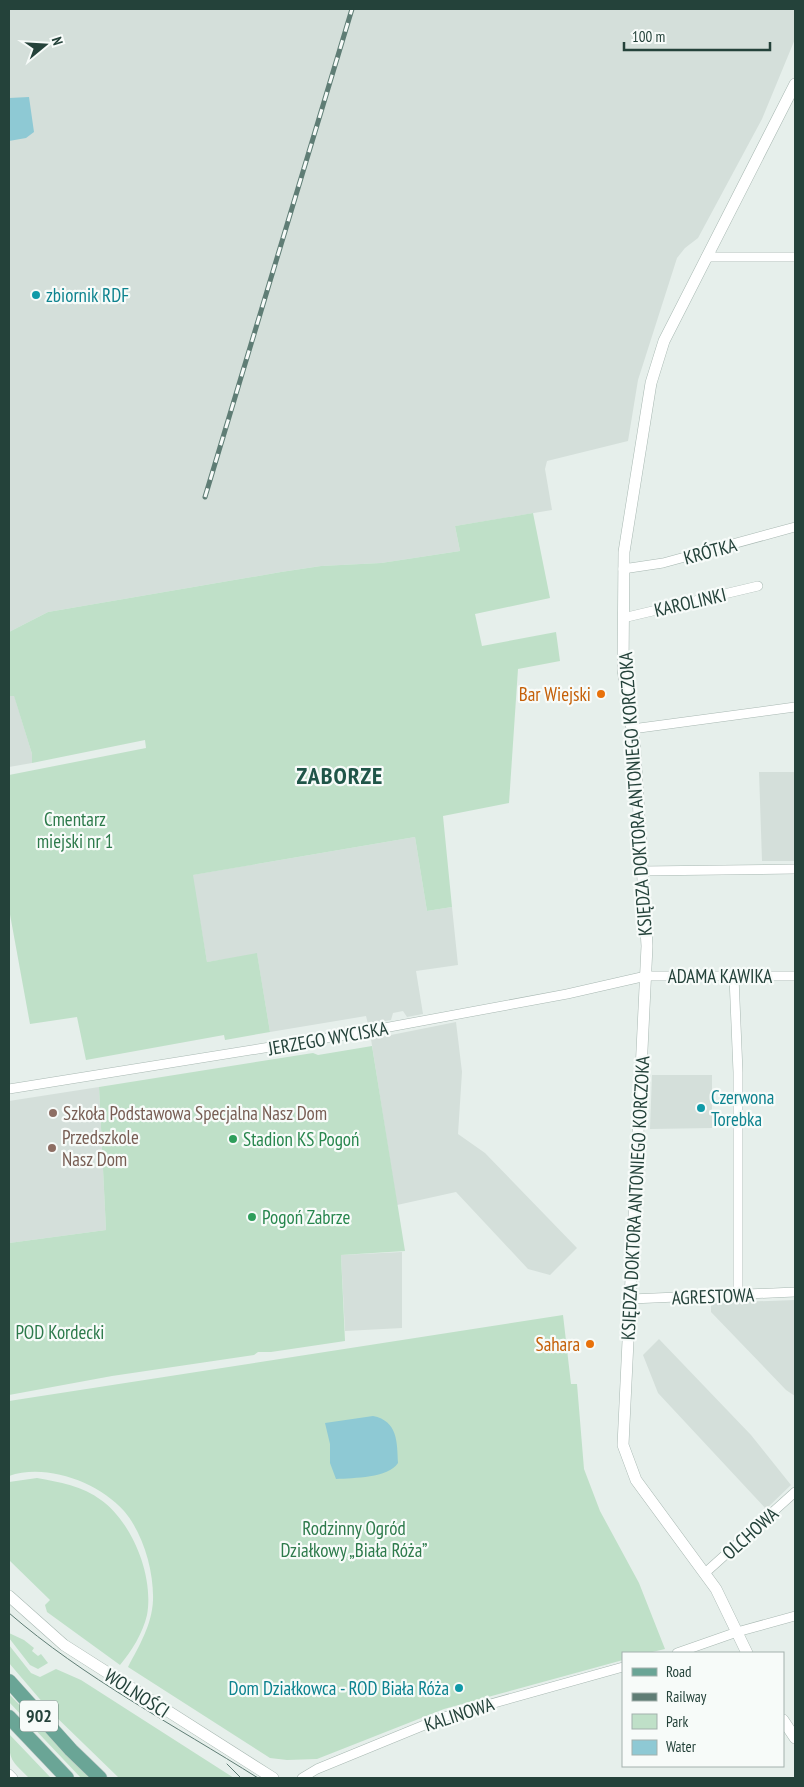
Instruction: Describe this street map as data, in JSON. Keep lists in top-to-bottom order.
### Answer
{
  "streets": {
    "main road": ["902"],
    "street": [
      "KRÓTKA",
      "KAROLINKI",
      "KSIĘDZA DOKTORA ANTONIEGO KORCZOKA",
      "ADAMA KAWIKA",
      "JERZEGO WYCISKA",
      "AGRESTOWA",
      "OLCHOWA",
      "WOLNOŚCI",
      "KALINOWA"
    ]
  },
  "crossings": [
    ["KRÓTKA", "KSIĘDZA DOKTORA ANTONIEGO KORCZOKA"],
    ["KAROLINKI", "KSIĘDZA DOKTORA ANTONIEGO KORCZOKA"],
    ["KSIĘDZA DOKTORA ANTONIEGO KORCZOKA", "ADAMA KAWIKA"],
    ["KSIĘDZA DOKTORA ANTONIEGO KORCZOKA", "JERZEGO WYCISKA"],
    ["KSIĘDZA DOKTORA ANTONIEGO KORCZOKA", "AGRESTOWA"],
    ["KSIĘDZA DOKTORA ANTONIEGO KORCZOKA", "OLCHOWA"],
    ["ADAMA KAWIKA", "JERZEGO WYCISKA"]
  ],
  "districts": ["ZABORZE"],
  "parks": ["Cmentarz miejski nr 1", "POD Kordecki", "Rodzinny Ogród Działkowy „Biała Róża”"],
  "places": [
    "zbiornik RDF",
    "Bar Wiejski",
    "Czerwona Torebka",
    "Szkoła Podstawowa Specjalna Nasz Dom",
    "Stadion KS Pogoń",
    "Przedszkole Nasz Dom",
    "Pogoń Zabrze",
    "Sahara",
    "Dom Działkowca - ROD Biała Róża"
  ],
  "legend": [
    "Road",
    "Railway",
    "Park",
    "Water"
  ],
  "scale_bar": "100 m",
  "north": "right"
}
